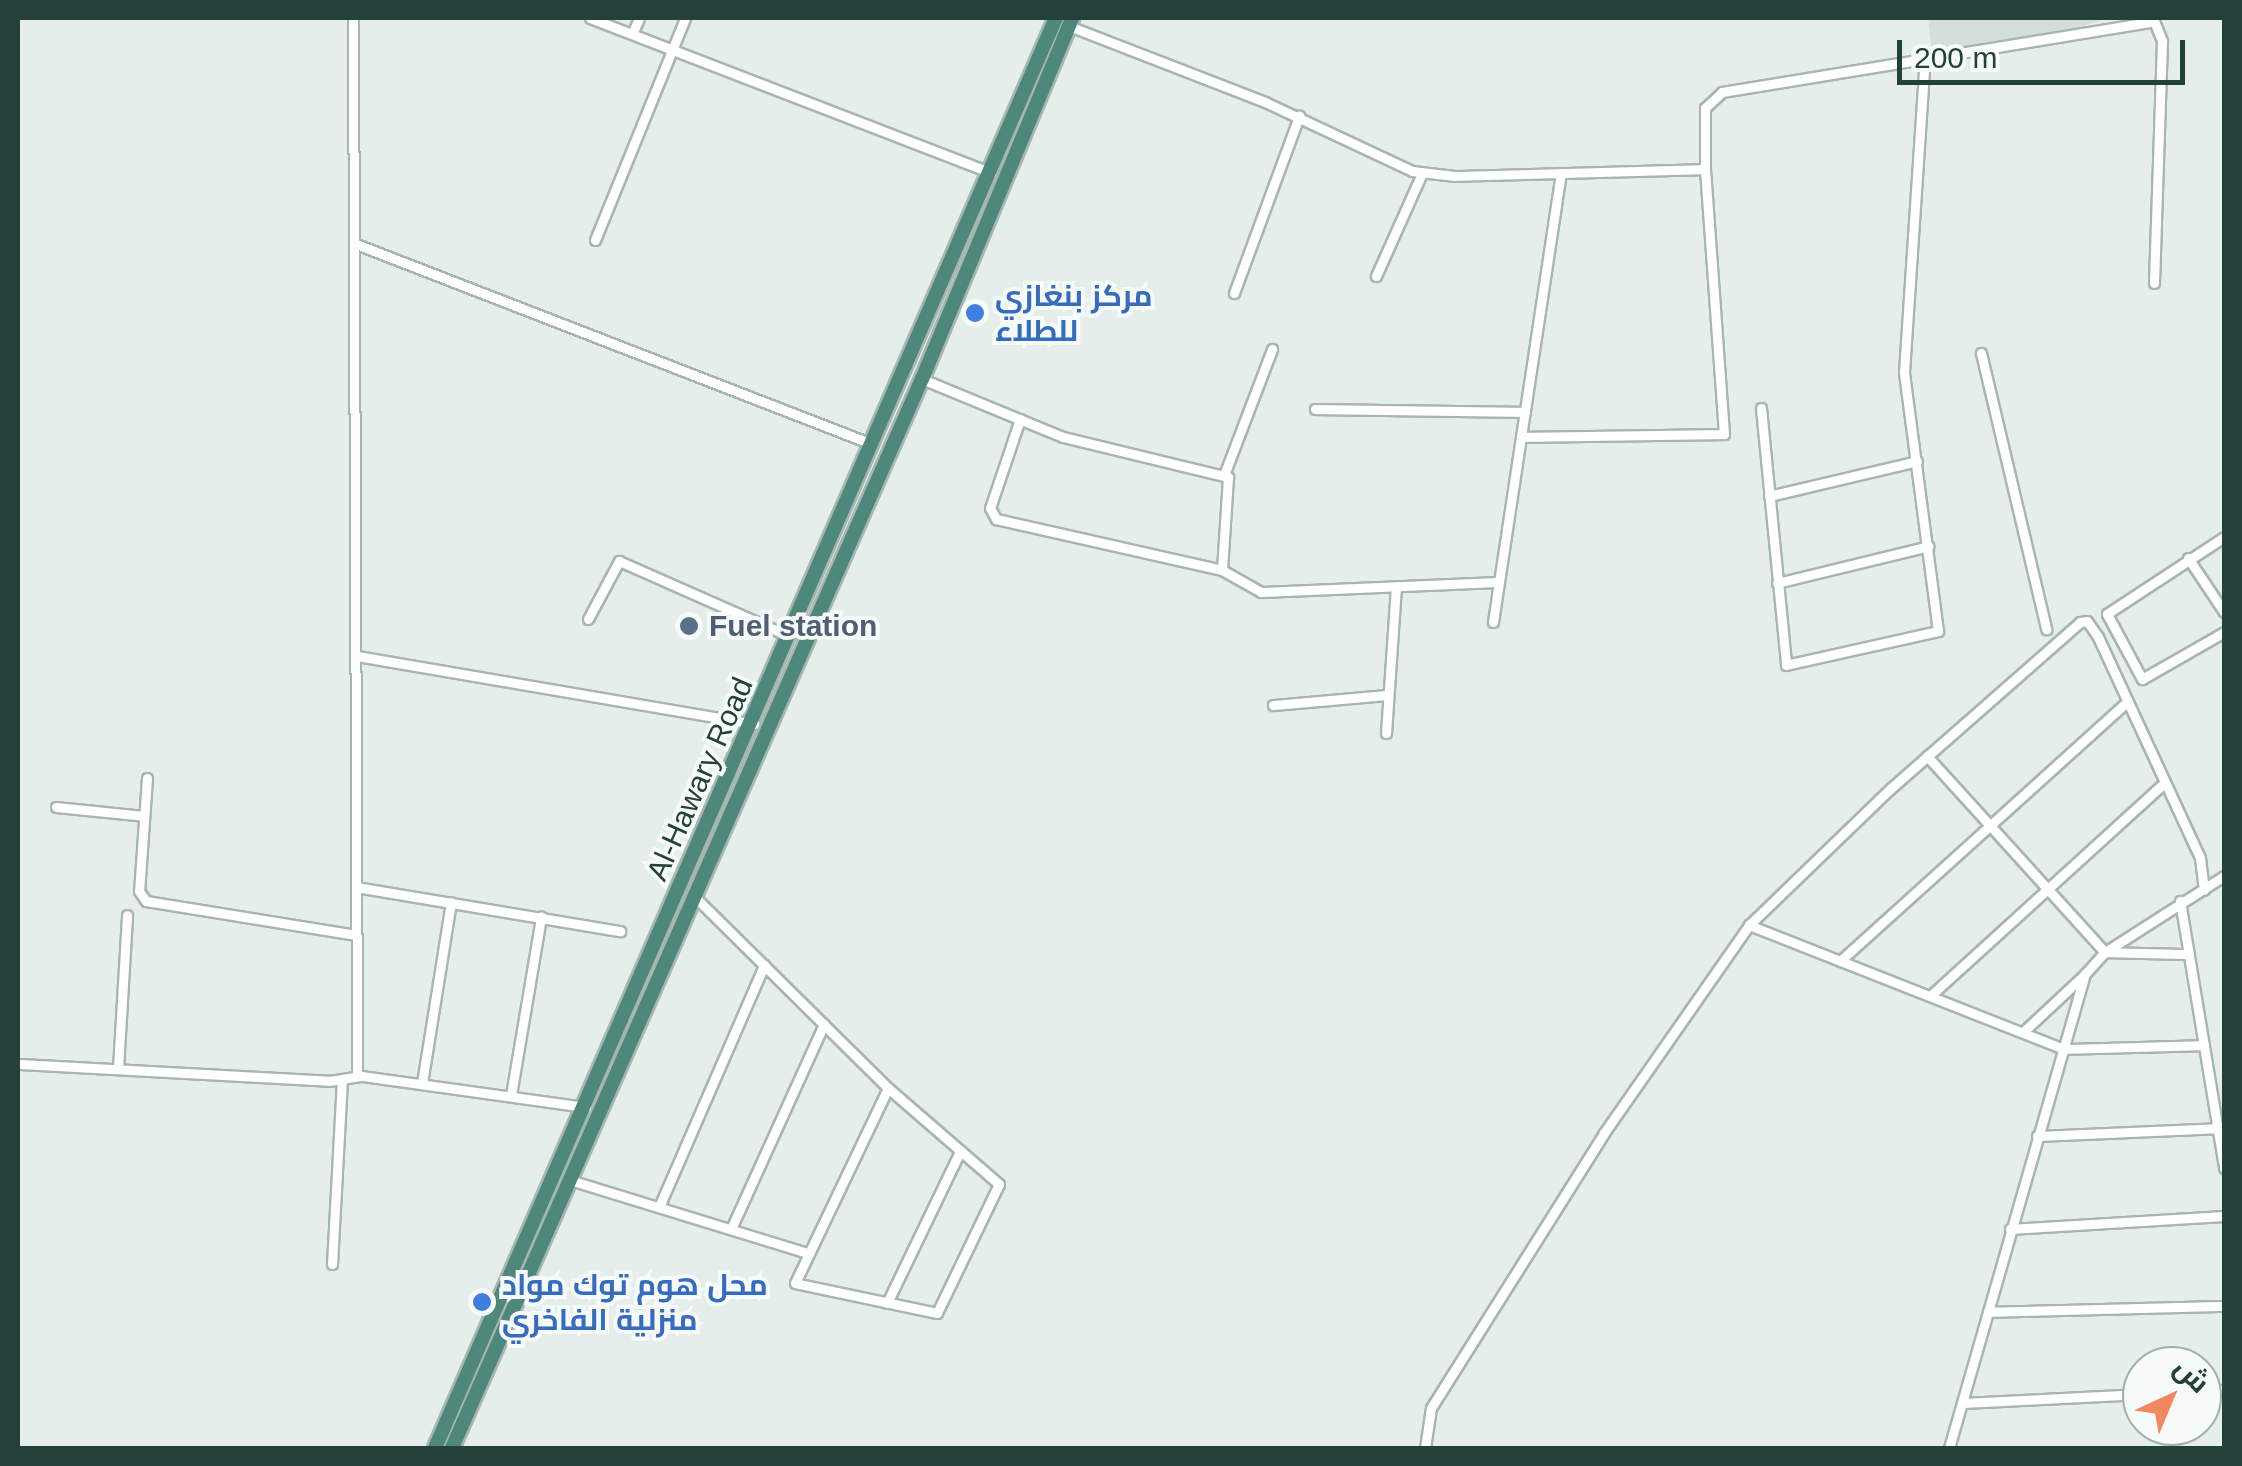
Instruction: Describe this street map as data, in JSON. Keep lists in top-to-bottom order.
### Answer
{
  "streets": {
    "highway": ["Al-Hawary Road"]
  },
  "places": ["مركز بنغازي للطلاء", "Fuel station", "محل هوم توك مواد منزلية الفاخري"],
  "scale_bar": "200 m",
  "north": "top right"
}
